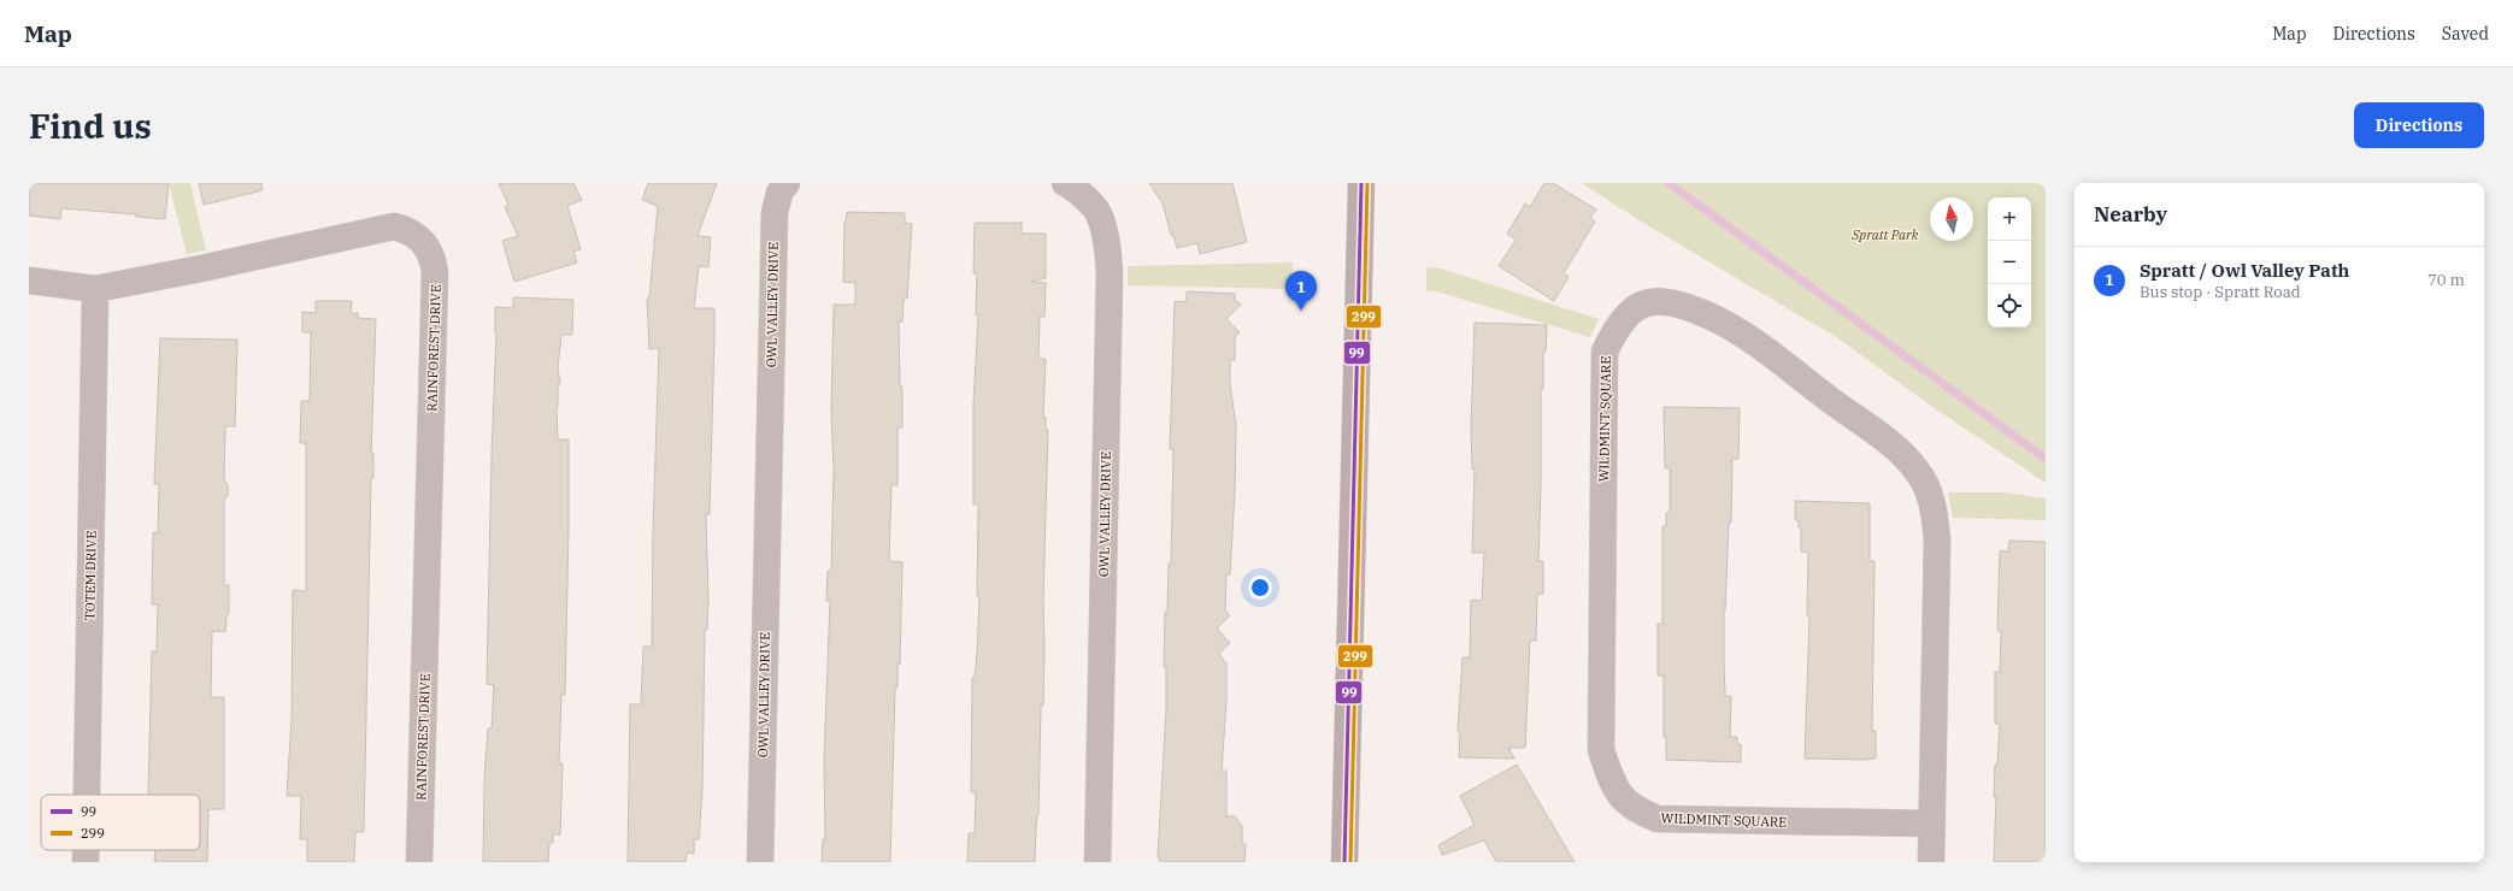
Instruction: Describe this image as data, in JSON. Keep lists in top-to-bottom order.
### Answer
{
  "streets": {
    "street": [
      "OWL VALLEY DRIVE",
      "RAINFOREST DRIVE",
      "WILDMINT SQUARE",
      "TOTEM DRIVE"
    ]
  },
  "crossings": [
    ["RAINFOREST DRIVE", "TOTEM DRIVE"]
  ],
  "parks": ["Spratt Park"],
  "lines": ["transit line 99", "transit line 299"],
  "legend": ["99", "299"],
  "north": "top",
  "page": {
    "header": "Map",
    "nav": ["Map", "Directions", "Saved"],
    "buttons": "Directions",
    "title": "Find us",
    "heading": "Nearby",
    "map_buttons": ["+", "−"],
    "list": [
      {
        "mark": "1",
        "name": "Spratt / Owl Valley Path",
        "note": "Bus stop · Spratt Road",
        "value": "70 m"
      }
    ],
    "pins": "1"
  }
}
